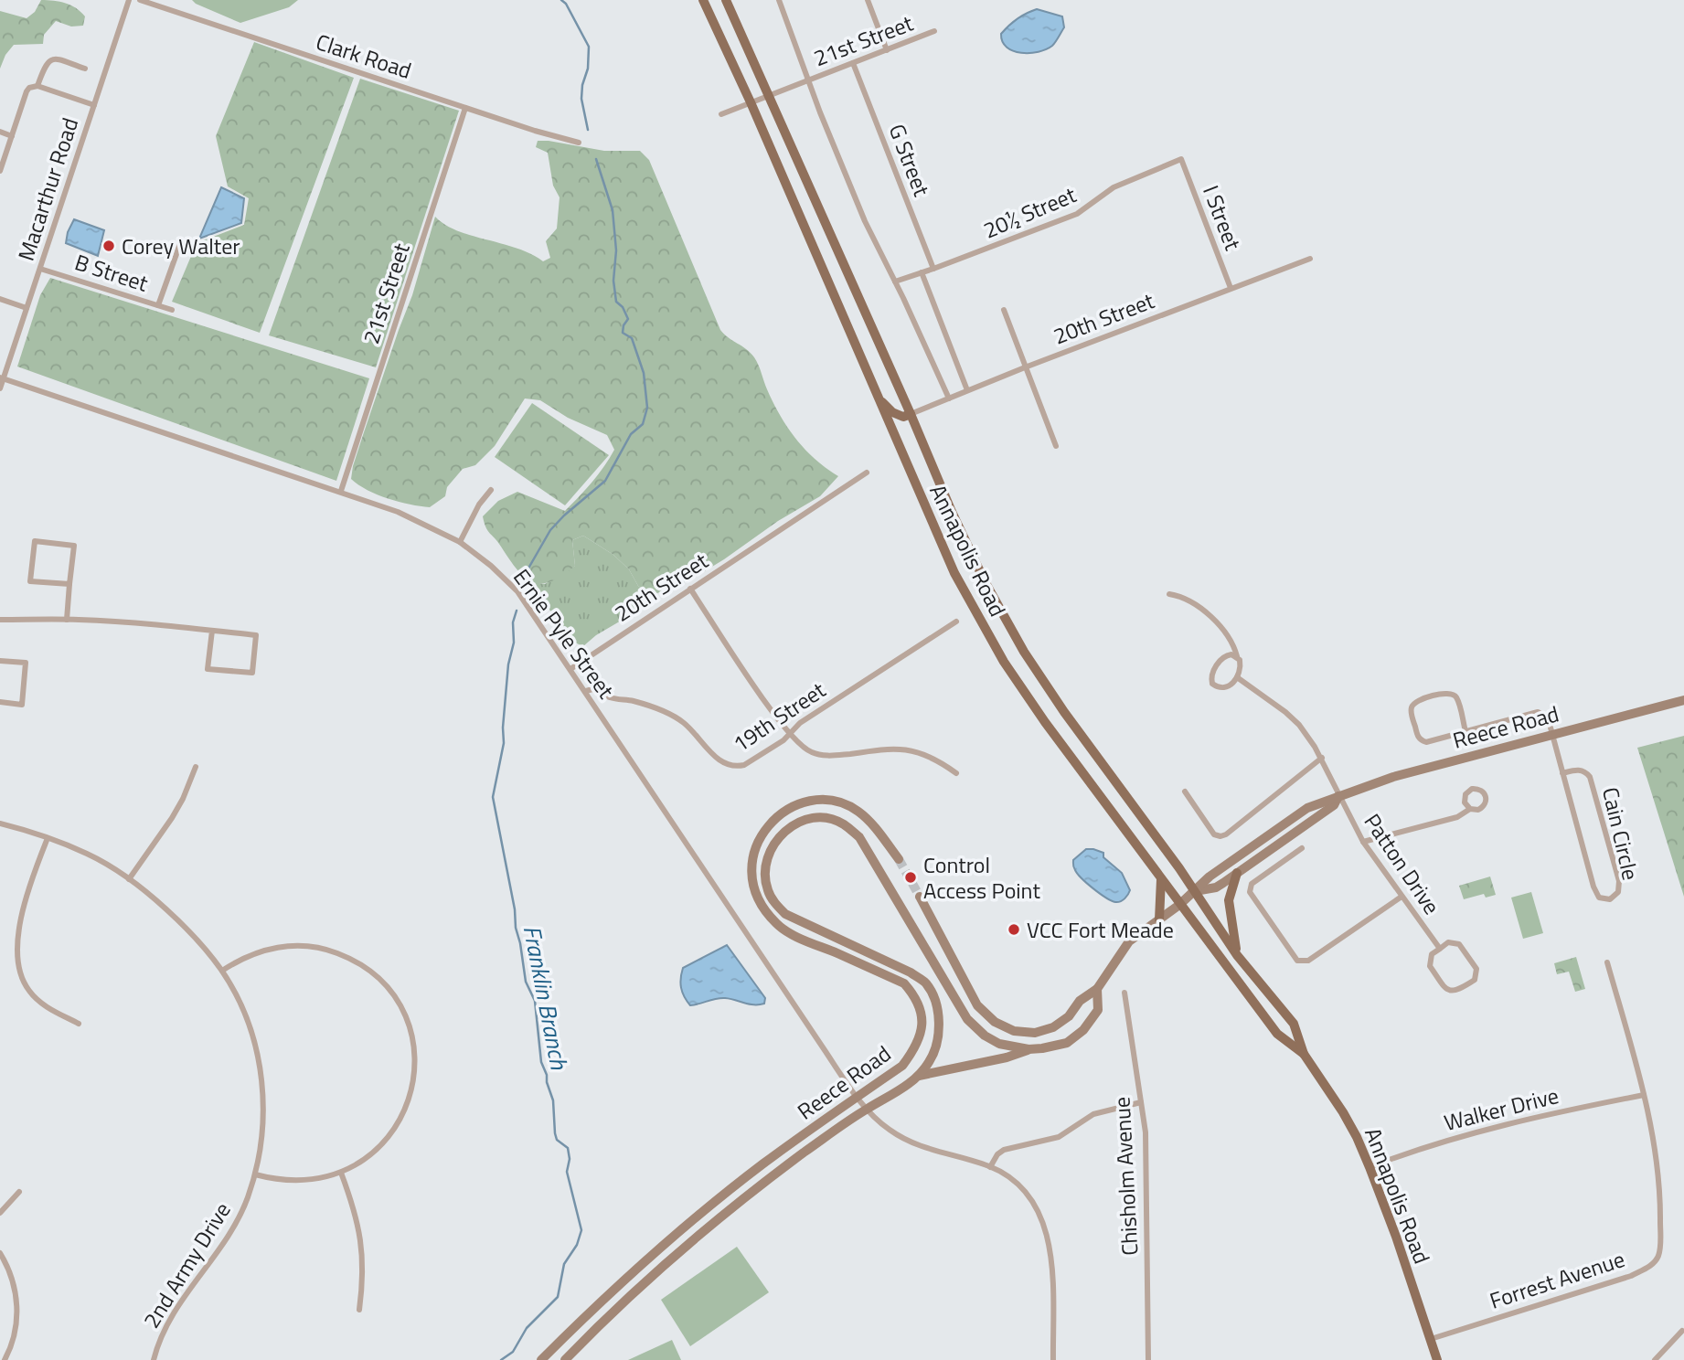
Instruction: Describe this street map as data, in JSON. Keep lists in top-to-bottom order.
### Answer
{
  "streets": {
    "main road": ["Annapolis Road"],
    "street": [
      "21st Street",
      "Clark Road",
      "G Street",
      "Macarthur Road",
      "20½ Street",
      "I Street",
      "B Street",
      "20th Street",
      "Ernie Pyle Street",
      "19th Street",
      "Reece Road",
      "Cain Circle",
      "Patton Drive",
      "Walker Drive",
      "Chisholm Avenue",
      "2nd Army Drive",
      "Forrest Avenue"
    ]
  },
  "crossings": [
    ["21st Street", "Clark Road"],
    ["21st Street", "G Street"],
    ["21st Street", "Annapolis Road"],
    ["21st Street", "Ernie Pyle Street"],
    ["G Street", "20½ Street"],
    ["Macarthur Road", "B Street"],
    ["Macarthur Road", "Ernie Pyle Street"],
    ["20½ Street", "I Street"],
    ["I Street", "20th Street"],
    ["20th Street", "Annapolis Road"],
    ["20th Street", "Ernie Pyle Street"],
    ["Annapolis Road", "Reece Road"],
    ["Annapolis Road", "Walker Drive"],
    ["Annapolis Road", "Forrest Avenue"],
    ["Ernie Pyle Street", "19th Street"],
    ["Ernie Pyle Street", "Reece Road"],
    ["Reece Road", "Cain Circle"],
    ["Reece Road", "Patton Drive"],
    ["Walker Drive", "Forrest Avenue"]
  ],
  "water": ["Franklin Branch"],
  "places": ["Corey Walter", "Control Access Point", "VCC Fort Meade"]
}
